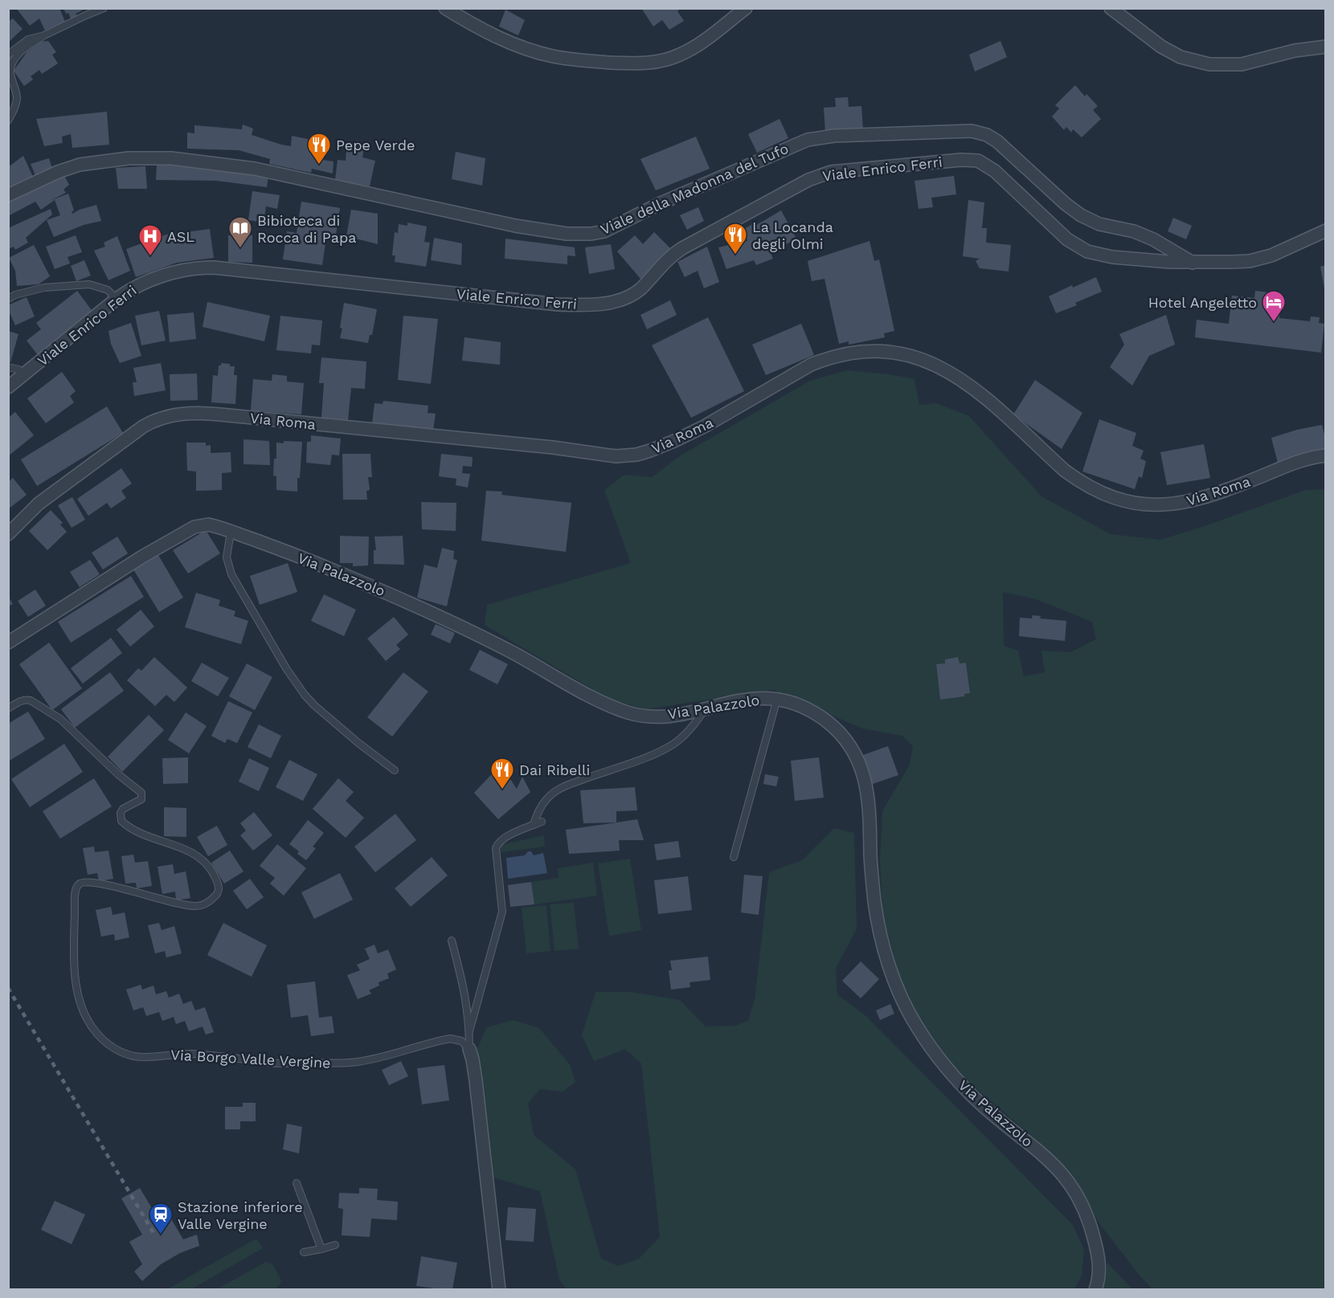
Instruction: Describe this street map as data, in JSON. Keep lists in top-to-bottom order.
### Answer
{
  "streets": {
    "street": [
      "Viale Enrico Ferri",
      "Viale della Madonna del Tufo",
      "Via Roma",
      "Via Palazzolo"
    ],
    "lane": ["Via Borgo Valle Vergine"]
  },
  "crossings": [
    ["Viale Enrico Ferri", "Viale della Madonna del Tufo"]
  ],
  "places": {
    "restaurant": ["Pepe Verde", "La Locanda degli Olmi", "Dai Ribelli"],
    "library": ["Bibioteca di Rocca di Papa"],
    "hospital": ["ASL"],
    "hotel": ["Hotel Angeletto"],
    "station": ["Stazione inferiore Valle Vergine"]
  }
}
